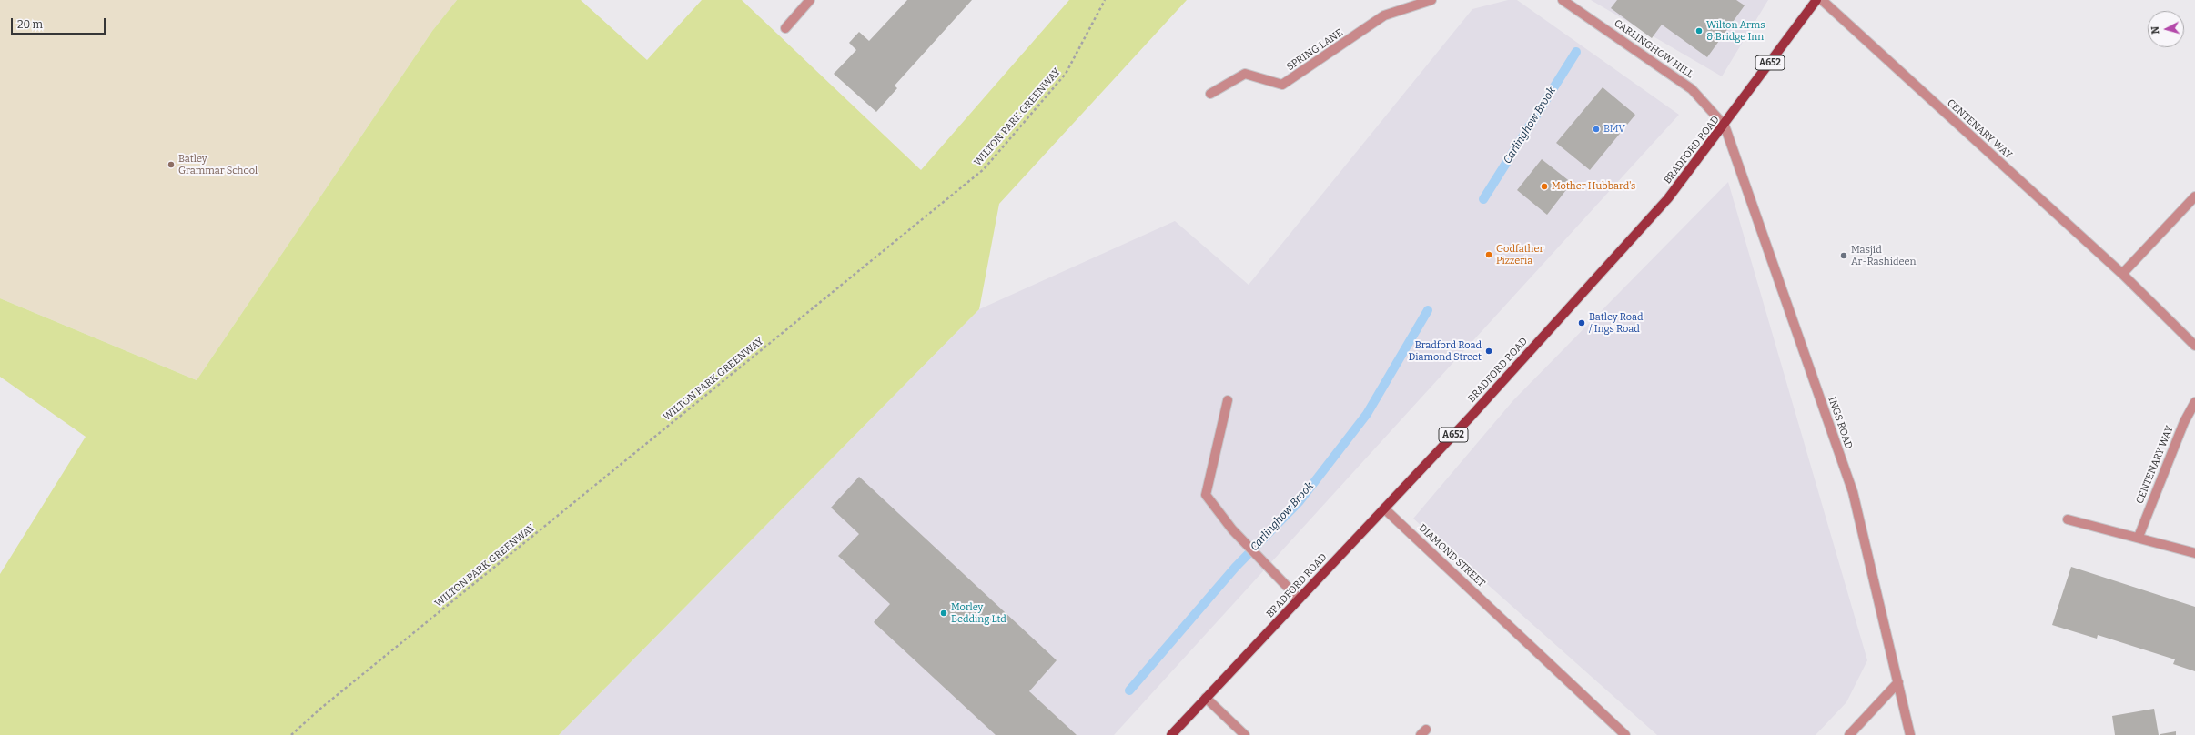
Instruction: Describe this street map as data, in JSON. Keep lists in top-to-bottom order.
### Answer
{
  "streets": {
    "main road": ["A652", "BRADFORD ROAD"],
    "street": [
      "CARLINGHOW HILL",
      "SPRING LANE",
      "CENTENARY WAY",
      "INGS ROAD",
      "DIAMOND STREET"
    ],
    "path": ["WILTON PARK GREENWAY"]
  },
  "crossings": [
    ["CARLINGHOW HILL", "BRADFORD ROAD"],
    ["CARLINGHOW HILL", "INGS ROAD"],
    ["BRADFORD ROAD", "INGS ROAD"],
    ["BRADFORD ROAD", "DIAMOND STREET"]
  ],
  "water": ["Carlinghow Brook"],
  "places": [
    "Wilton Arms & Bridge Inn",
    "BMV",
    "Batley Grammar School",
    "Mother Hubbard's",
    "Godfather Pizzeria",
    "Masjid Ar-Rashideen",
    "Batley Road / Ings Road",
    "Bradford Road Diamond Street",
    "Morley Bedding Ltd"
  ],
  "scale_bar": "20 m",
  "north": "left"
}
